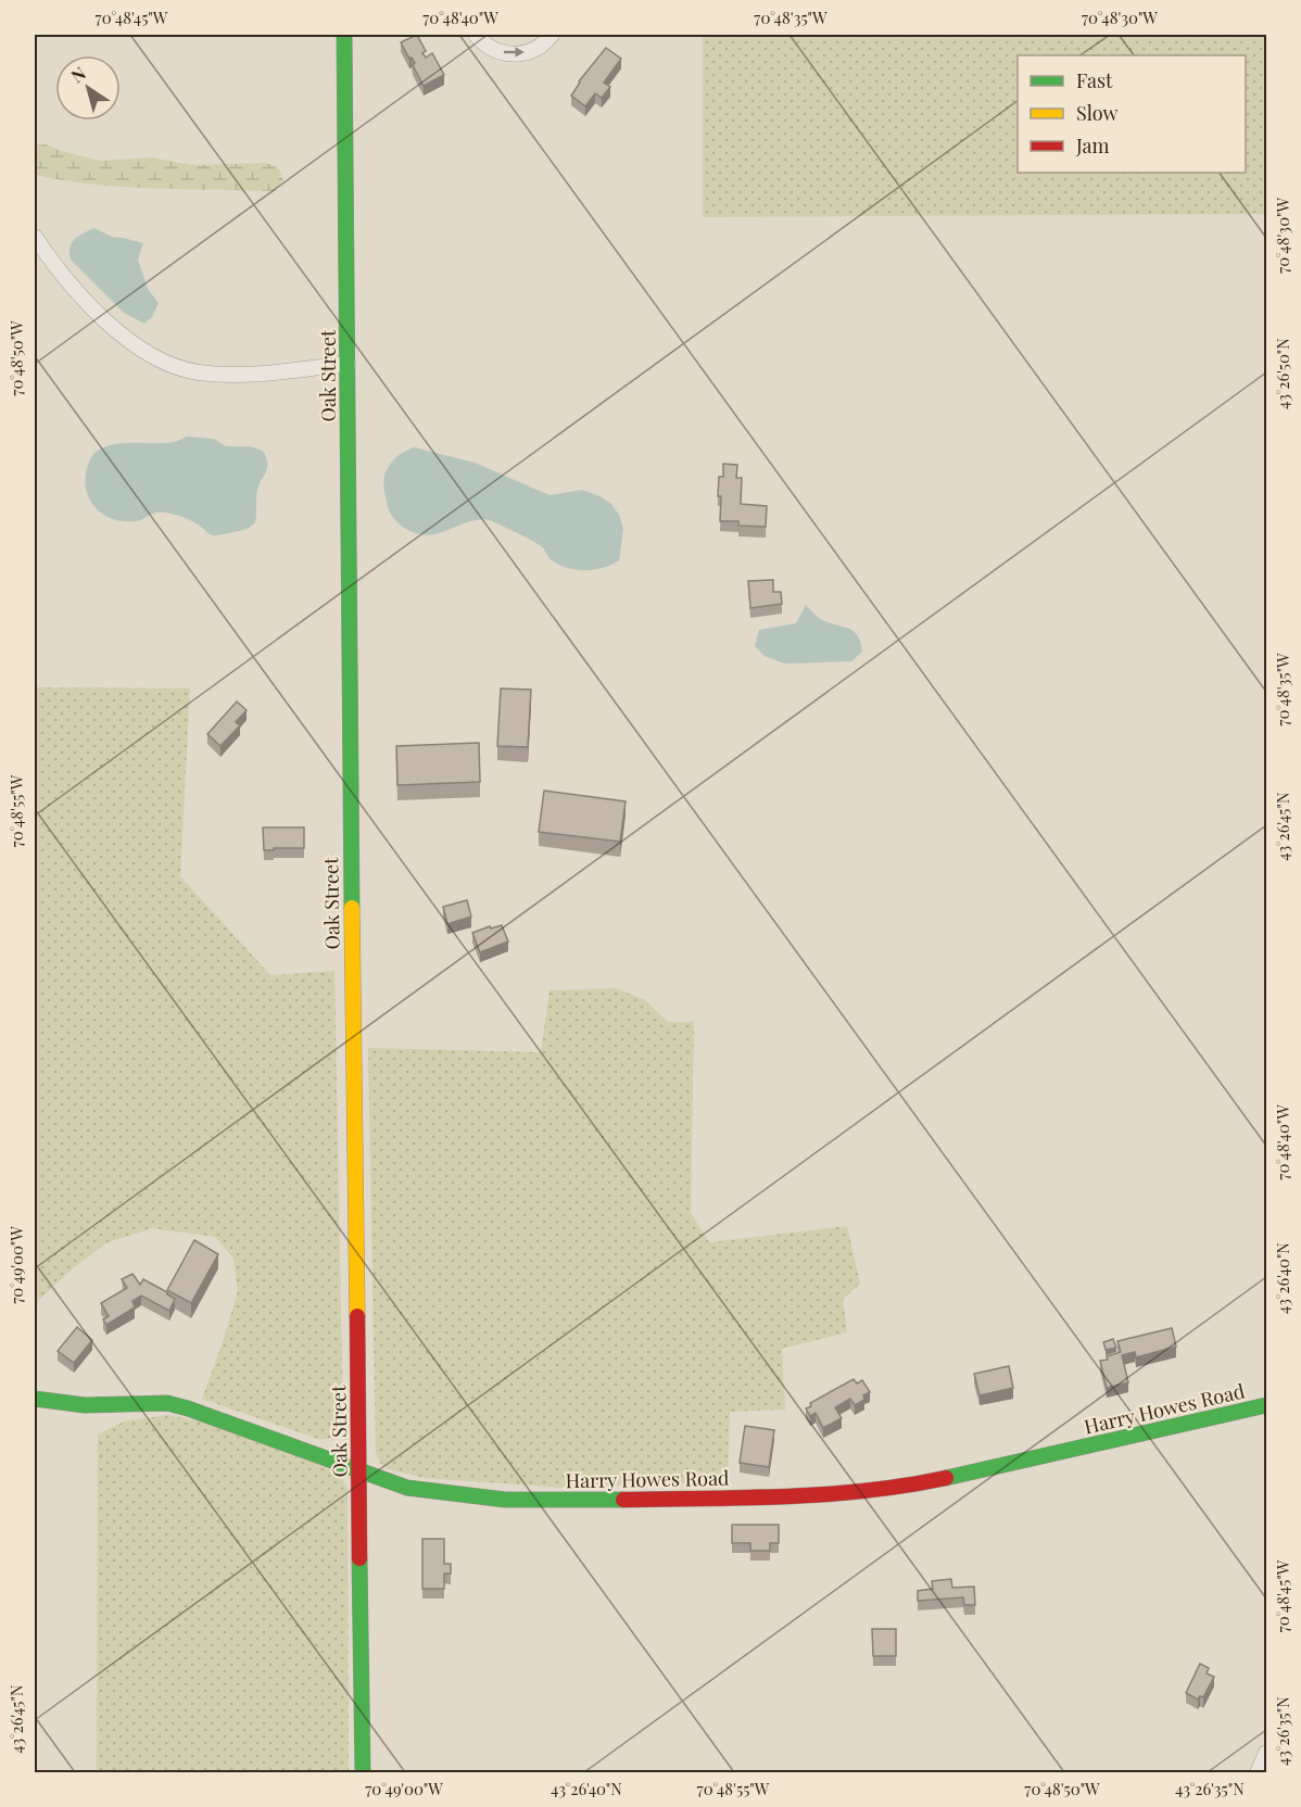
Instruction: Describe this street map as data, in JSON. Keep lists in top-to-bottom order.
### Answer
{
  "streets": {
    "main road": ["Oak Street", "Harry Howes Road"]
  },
  "crossings": [
    ["Oak Street", "Harry Howes Road"]
  ],
  "legend": ["Fast", "Slow", "Jam"],
  "north": "top left",
  "coordinates": [
    "70°48'45\"W",
    "70°48'40\"W",
    "70°48'35\"W",
    "70°48'30\"W",
    "70°48'50\"W",
    "43°26'50\"N",
    "70°48'55\"W",
    "43°26'45\"N",
    "70°49'00\"W",
    "43°26'40\"N",
    "43°26'35\"N"
  ]
}
